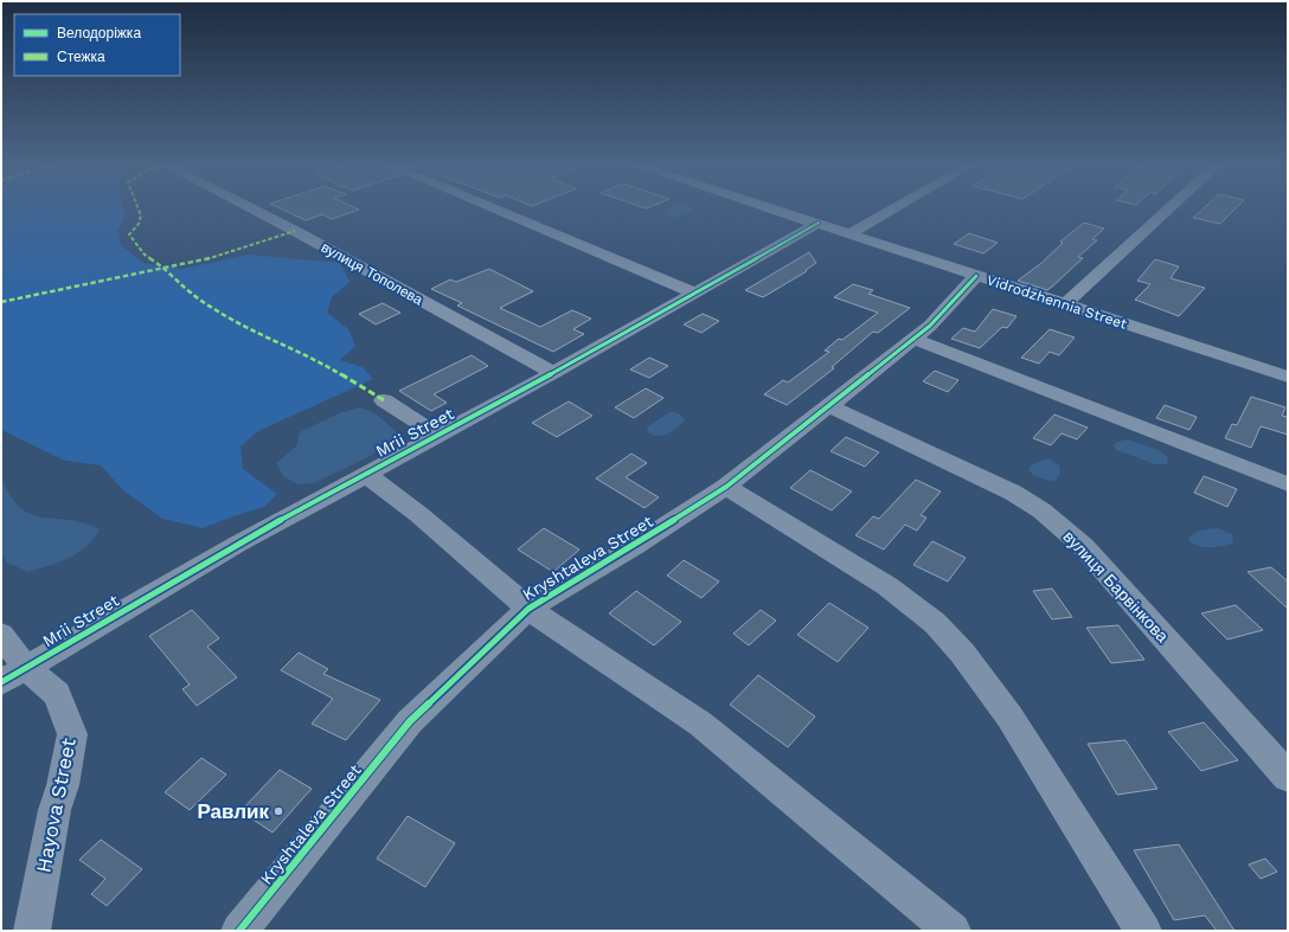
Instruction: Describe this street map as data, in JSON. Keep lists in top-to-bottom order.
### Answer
{
  "streets": {
    "street": [
      "вулиця Тополева",
      "Vidrodzhennia Street",
      "Mrii Street",
      "Kryshtaleva Street",
      "вулиця Барвінкова",
      "Hayova Street"
    ]
  },
  "crossings": [
    ["вулиця Тополева", "Mrii Street"],
    ["Vidrodzhennia Street", "Mrii Street"],
    ["Vidrodzhennia Street", "Kryshtaleva Street"],
    ["Mrii Street", "Hayova Street"],
    ["Kryshtaleva Street", "вулиця Барвінкова"]
  ],
  "places": ["Равлик"],
  "legend": ["Велодоріжка", "Стежка"]
}
